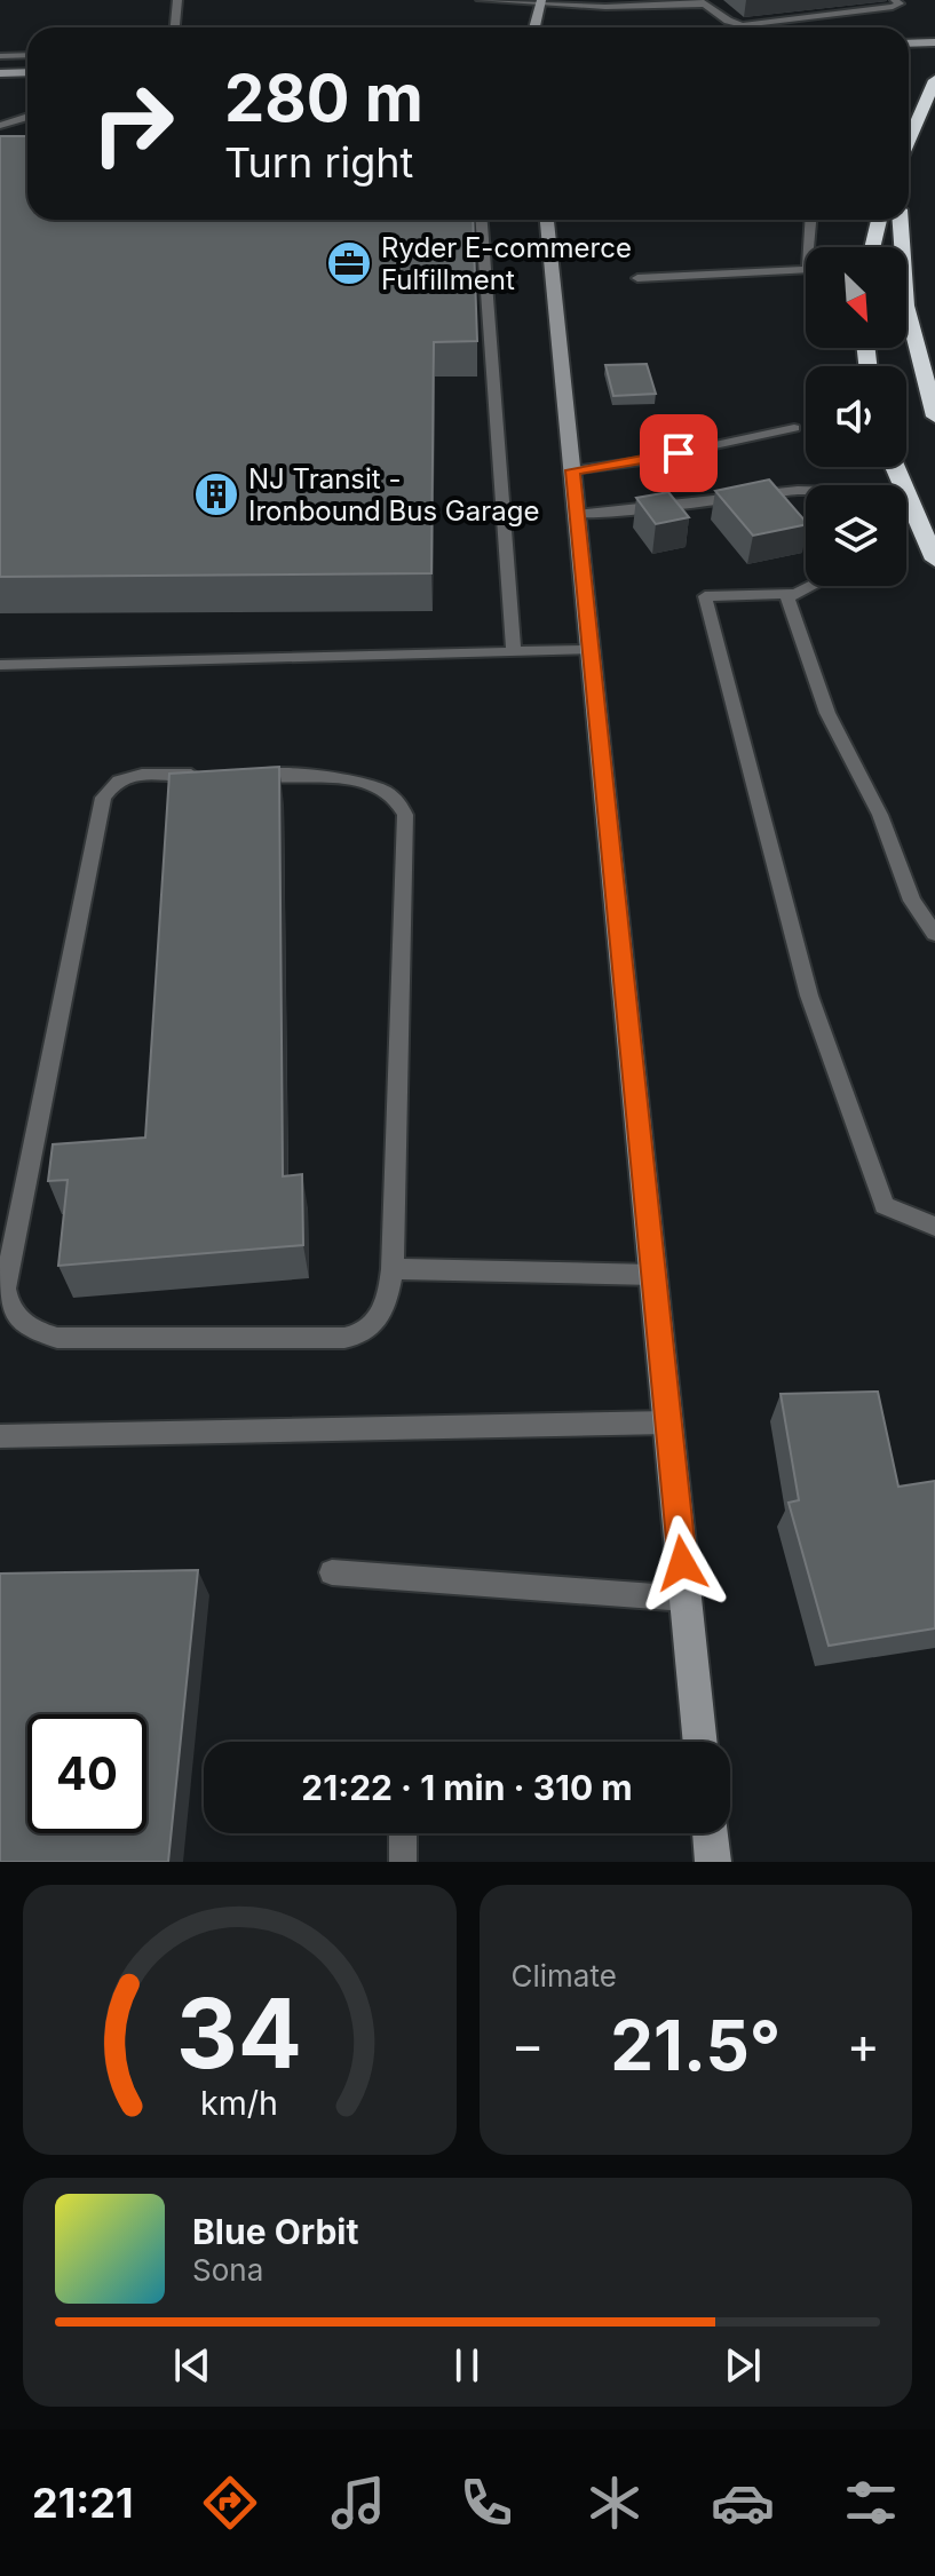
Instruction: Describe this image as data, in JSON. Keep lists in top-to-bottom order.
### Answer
{
  "places": {
    "office": ["Ryder E-commerce Fulfillment"],
    "building": ["NJ Transit - Ironbound Bus Garage"]
  },
  "north": "bottom right",
  "page": {
    "turn": ["280 m", "Turn right"],
    "limit": "40",
    "trip": "21:22 · 1 min · 310 m",
    "tile": "Climate",
    "heat": ["−", "21.5°", "+"],
    "song": ["Blue Orbit", "Sona"],
    "tabs": "21:21",
    "gauge": ["34", "km/h"]
  }
}
